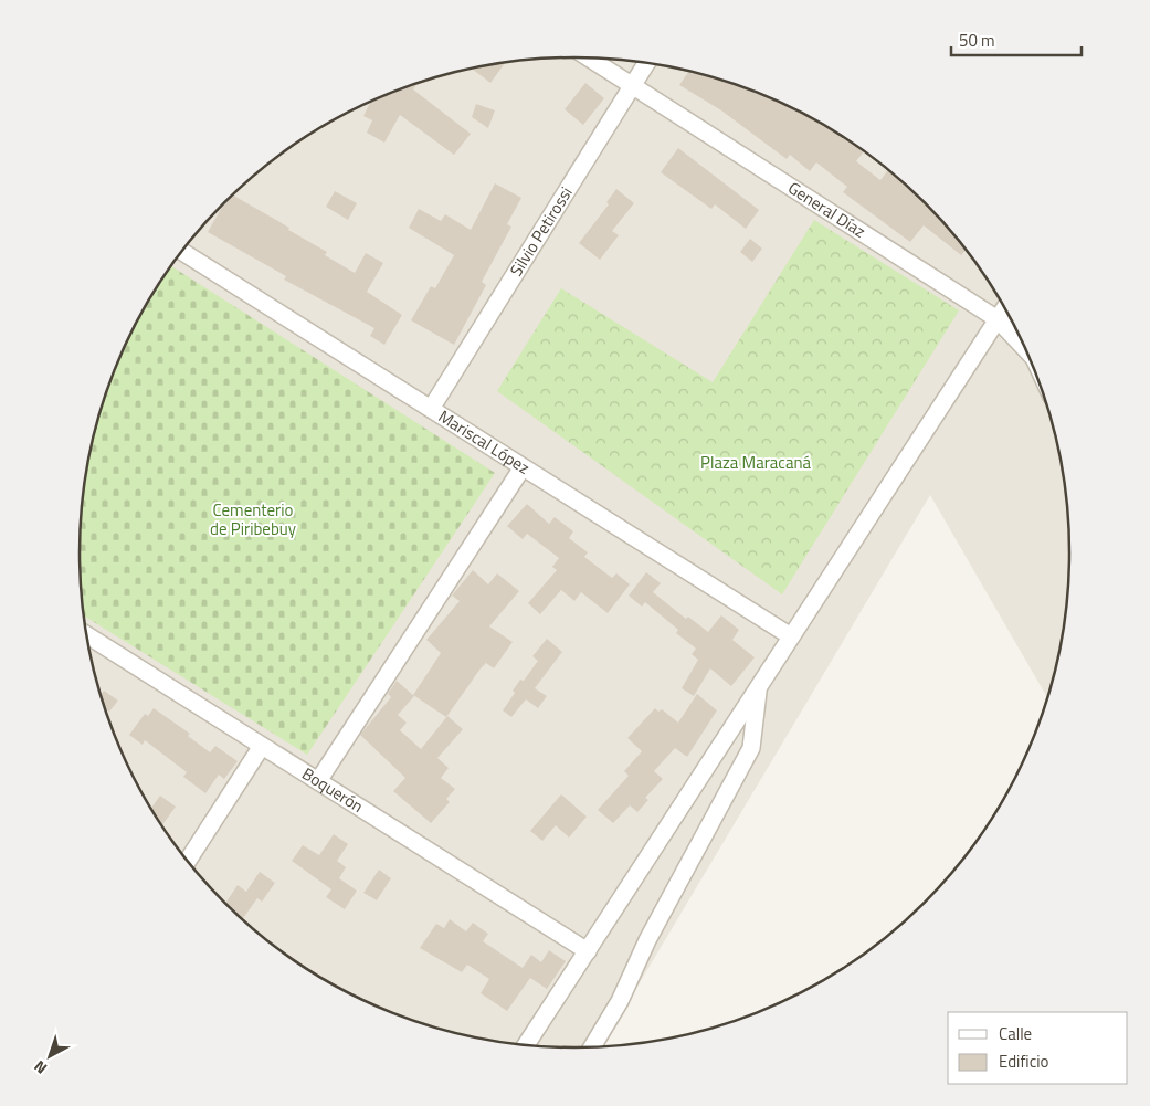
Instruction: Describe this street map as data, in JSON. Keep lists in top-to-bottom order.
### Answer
{
  "streets": {
    "street": [
      "General Díaz",
      "Silvio Petirossi",
      "Mariscal López",
      "Boquerón"
    ]
  },
  "crossings": [
    ["General Díaz", "Silvio Petirossi"],
    ["Silvio Petirossi", "Mariscal López"]
  ],
  "parks": ["Plaza Maracaná", "Cementerio de Piribebuy"],
  "legend": ["Calle", "Edificio"],
  "scale_bar": "50 m",
  "north": "bottom left"
}
